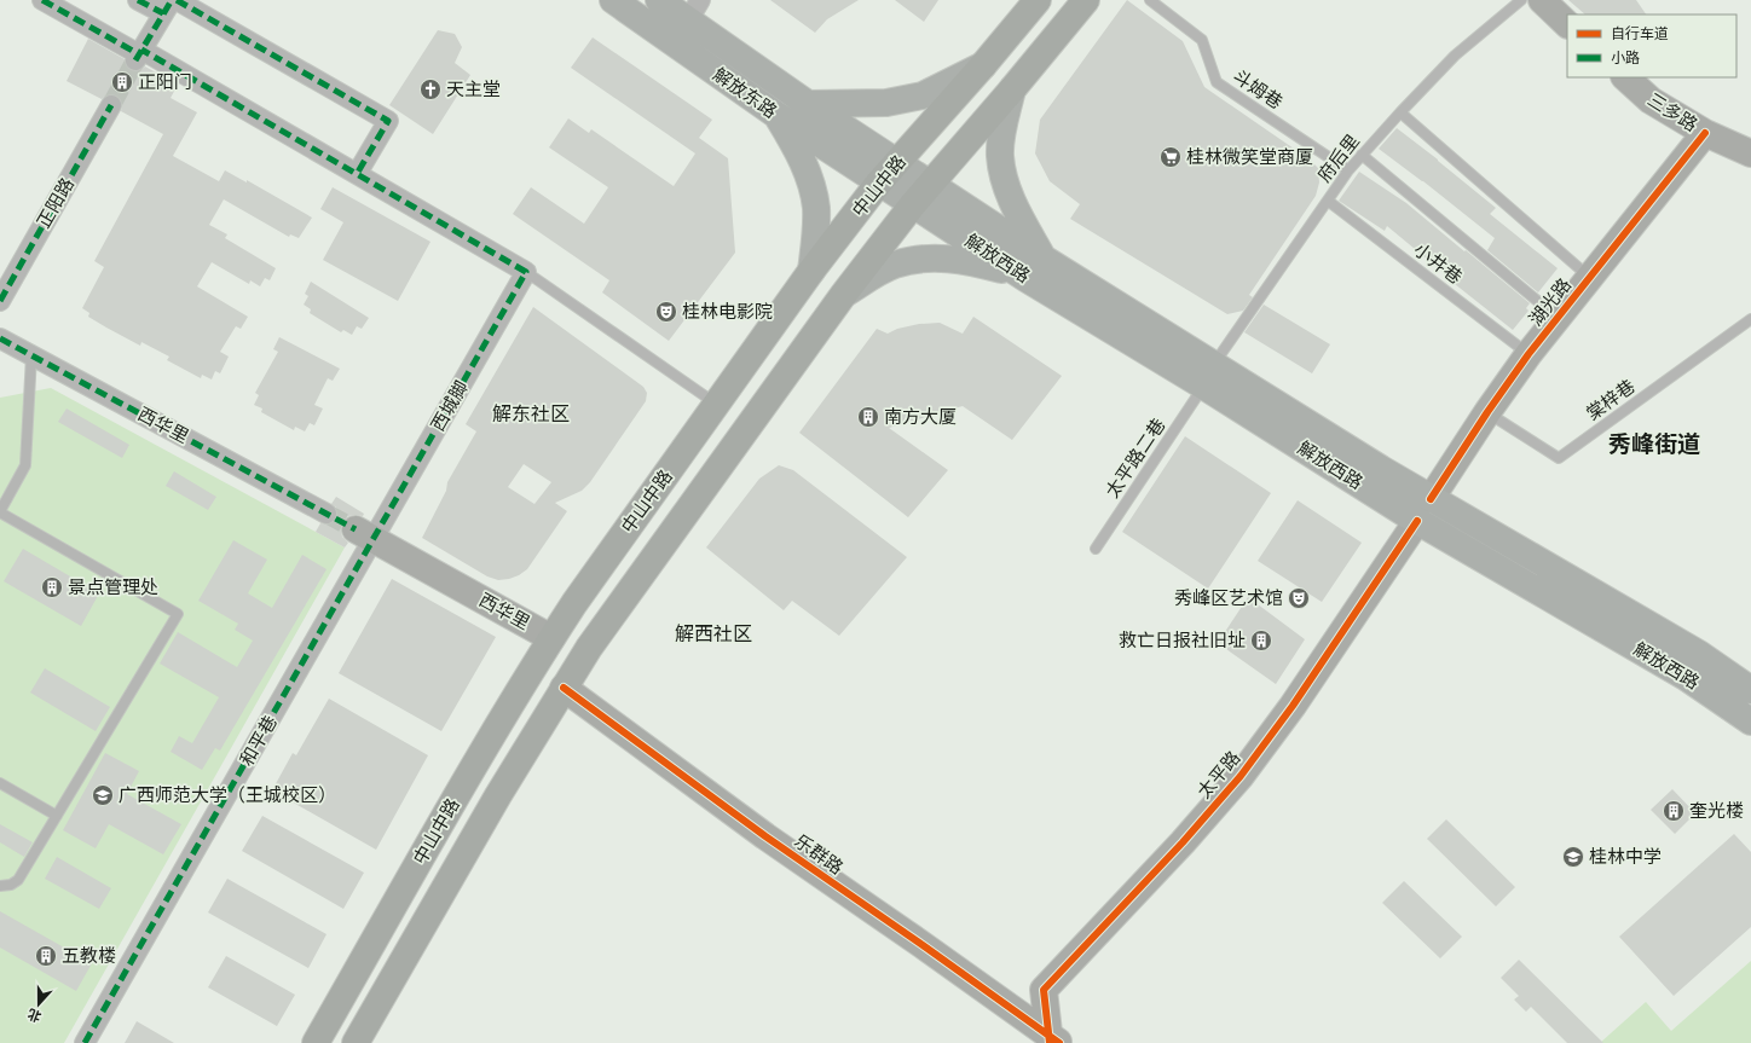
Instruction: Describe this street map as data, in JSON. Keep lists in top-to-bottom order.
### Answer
{
  "streets": {
    "highway": ["中山中路"],
    "main road": ["解放东路", "解放西路"],
    "street": [
      "三多路",
      "正阳路",
      "湖光路",
      "西城脚",
      "西华里",
      "和平巷",
      "太平路",
      "乐群路"
    ],
    "lane": [
      "斗姆巷",
      "府后里",
      "小井巷",
      "棠梓巷",
      "太平路二巷"
    ]
  },
  "crossings": [
    ["斗姆巷", "府后里"],
    ["解放东路", "中山中路"],
    ["解放东路", "解放西路"],
    ["三多路", "湖光路"],
    ["府后里", "解放西路"],
    ["府后里", "小井巷"],
    ["府后里", "太平路二巷"],
    ["中山中路", "解放西路"],
    ["中山中路", "西华里"],
    ["中山中路", "乐群路"],
    ["解放西路", "湖光路"],
    ["解放西路", "太平路二巷"],
    ["解放西路", "太平路"],
    ["小井巷", "湖光路"],
    ["湖光路", "棠梓巷"],
    ["西城脚", "西华里"],
    ["西城脚", "和平巷"],
    ["西华里", "和平巷"],
    ["太平路", "乐群路"]
  ],
  "districts": ["解东社区", "秀峰街道", "解西社区"],
  "places": {
    "building": [
      "正阳门",
      "南方大厦",
      "景点管理处",
      "救亡日报社旧址",
      "奎光楼",
      "五教楼"
    ],
    "church": ["天主堂"],
    "supermarket": ["桂林微笑堂商厦"],
    "theatre": ["桂林电影院", "秀峰区艺术馆"],
    "school or university": ["广西师范大学（王城校区）", "桂林中学"]
  },
  "legend": ["自行车道", "小路"],
  "north": "bottom"
}
